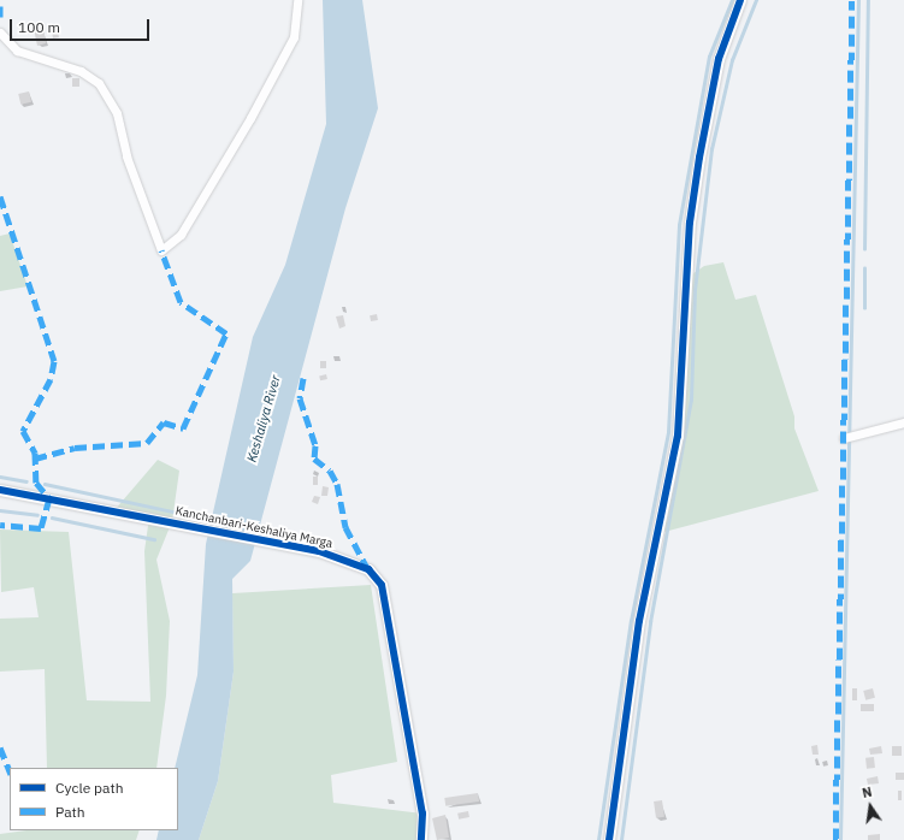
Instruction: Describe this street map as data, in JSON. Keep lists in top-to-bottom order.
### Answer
{
  "streets": {
    "street": ["Kanchanbari-Keshaliya Marga"]
  },
  "water": ["Keshaliya River"],
  "legend": ["Cycle path", "Path"],
  "scale_bar": "100 m",
  "north": "top"
}
